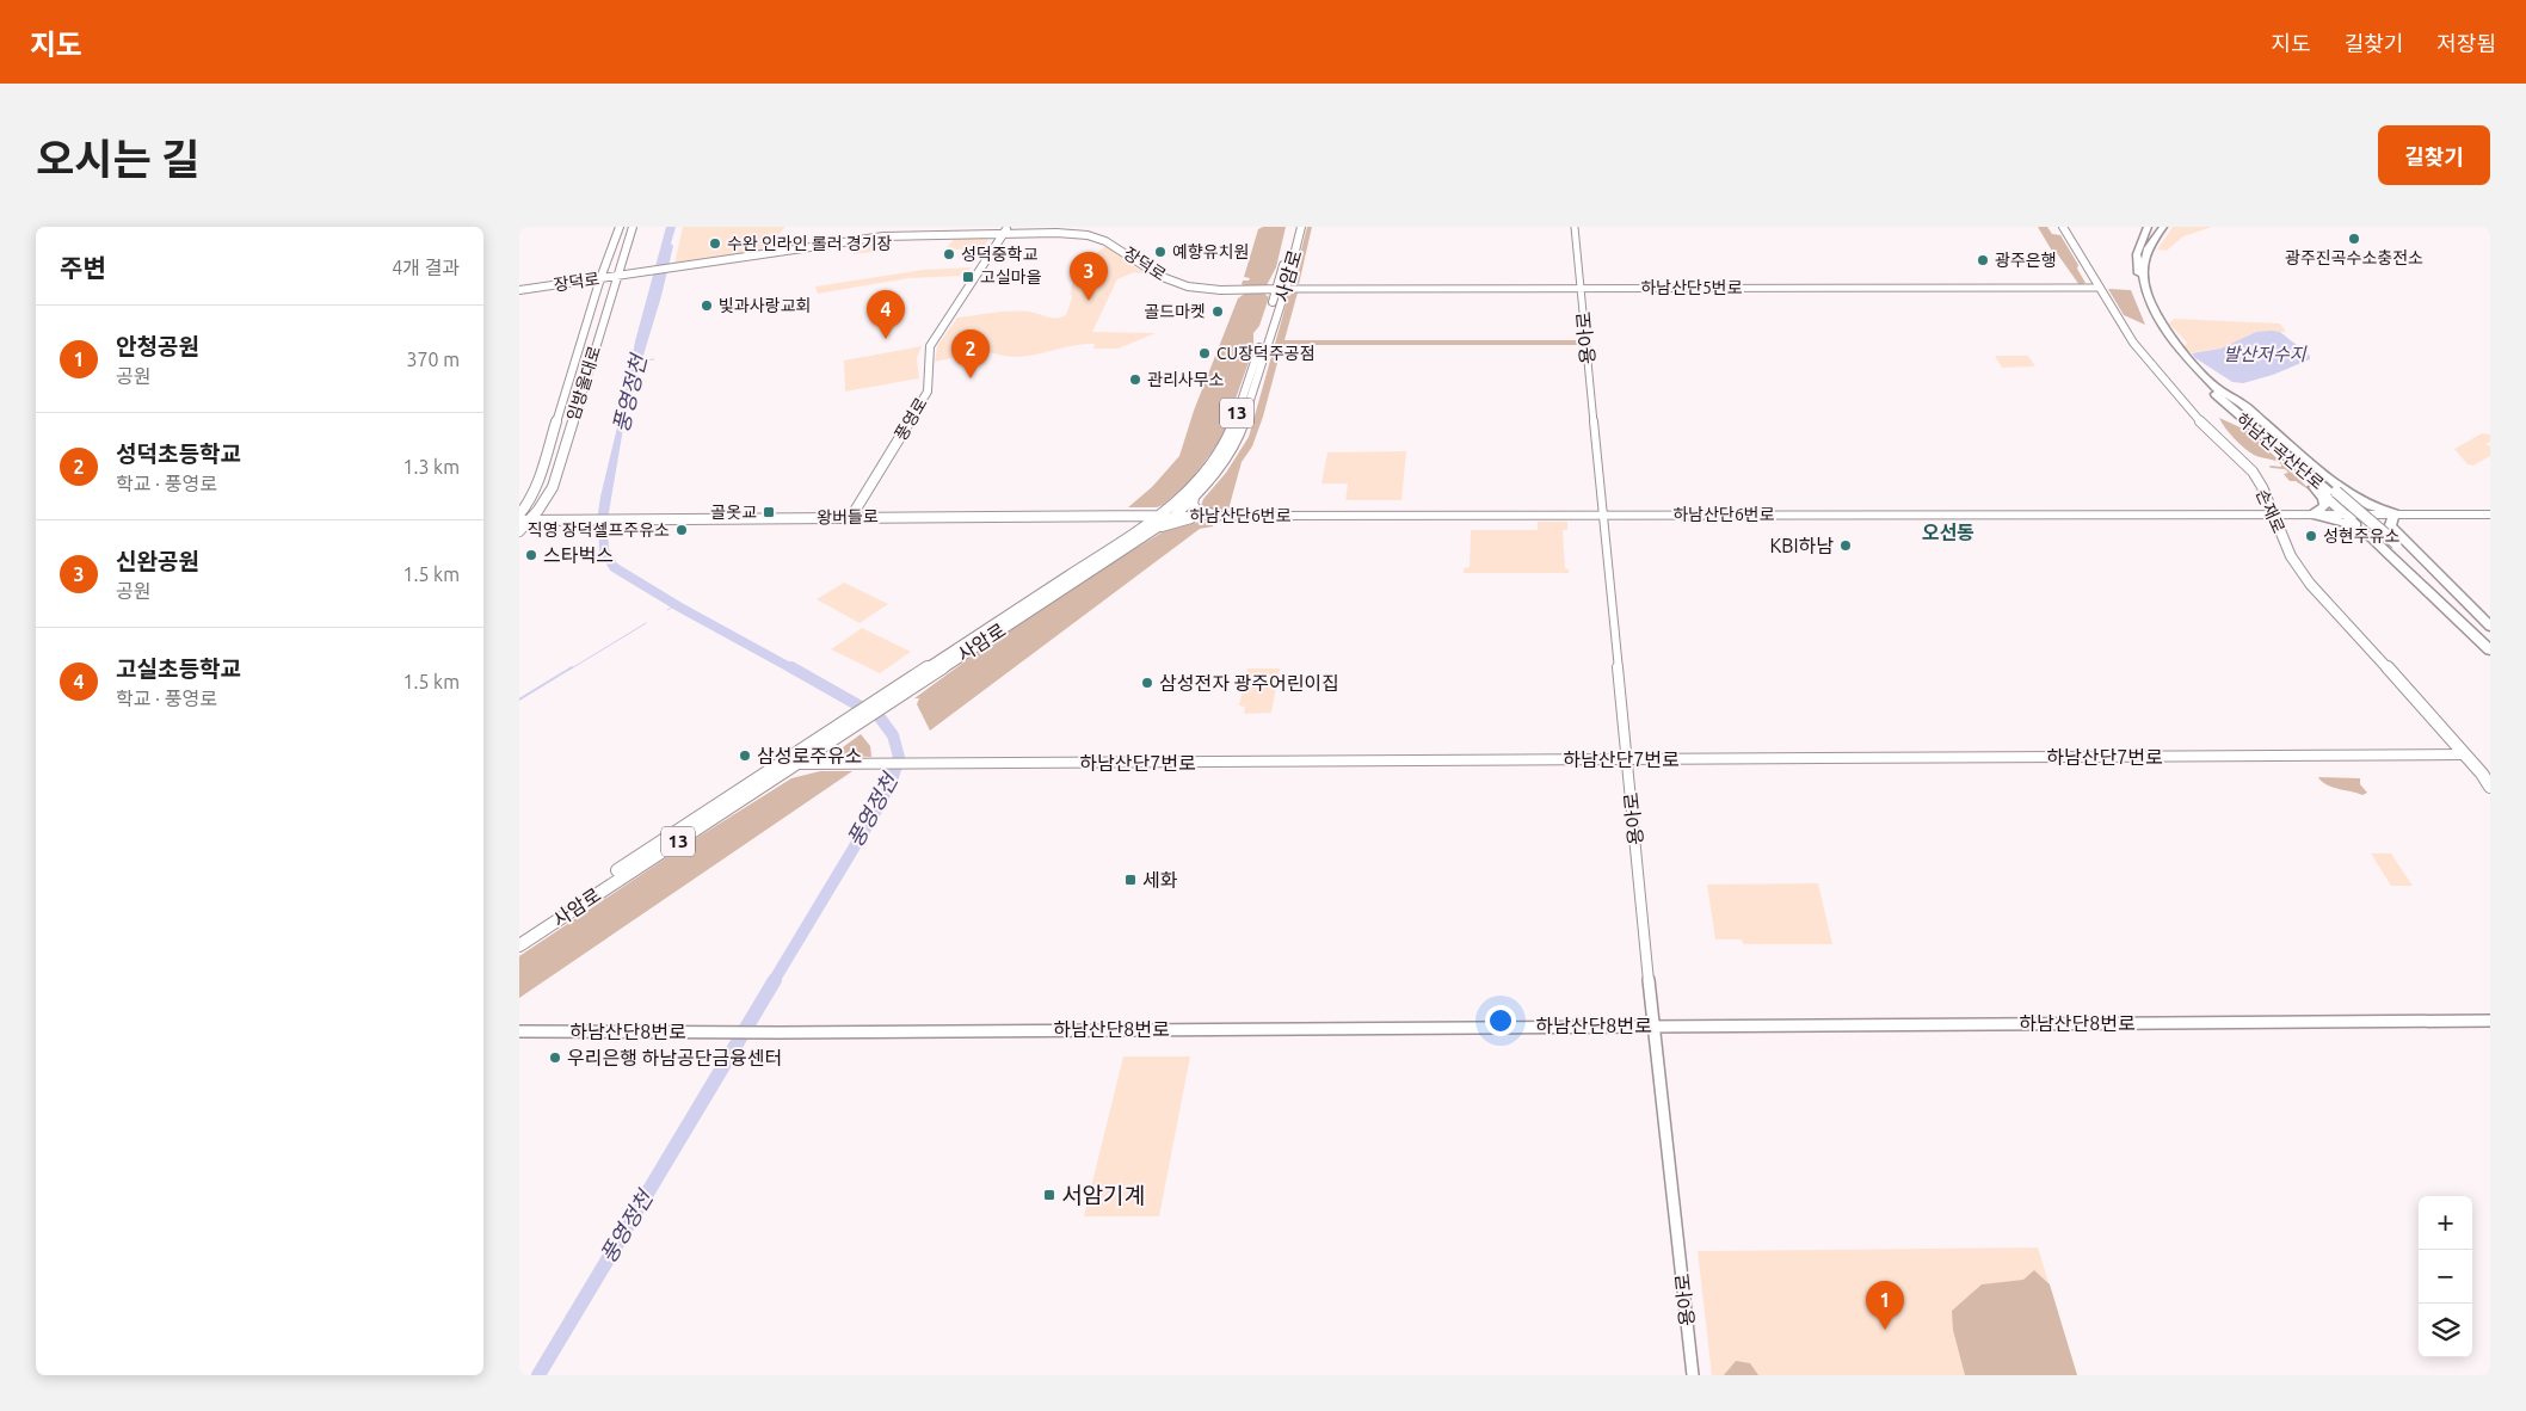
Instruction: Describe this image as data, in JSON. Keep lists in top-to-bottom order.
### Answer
{
  "streets": {
    "highway": ["하남진곡산단로"],
    "main road": [
      "장덕로",
      "사암로",
      "임방울대로",
      "13",
      "풍영로",
      "손재로",
      "왕버들로"
    ],
    "street": [
      "하남산단5번로",
      "용아로",
      "하남산단6번로",
      "하남산단7번로",
      "하남산단8번로"
    ]
  },
  "crossings": [
    ["장덕로", "사암로"],
    ["장덕로", "하남산단5번로"],
    ["장덕로", "임방울대로"],
    ["장덕로", "풍영로"],
    ["사암로", "하남산단5번로"],
    ["사암로", "하남산단6번로"],
    ["사암로", "왕버들로"],
    ["사암로", "하남산단7번로"],
    ["하남산단5번로", "용아로"],
    ["하남산단5번로", "손재로"],
    ["용아로", "하남산단6번로"],
    ["용아로", "하남산단7번로"],
    ["용아로", "하남산단8번로"],
    ["임방울대로", "왕버들로"],
    ["풍영로", "왕버들로"],
    ["손재로", "하남산단6번로"],
    ["손재로", "하남산단7번로"],
    ["하남산단6번로", "왕버들로"]
  ],
  "districts": ["오선동"],
  "water": ["발산저수지", "풍영정천"],
  "places": {
    "other": [
      "광주진곡수소충전소",
      "수완 인라인 롤러 경기장",
      "예향유치원",
      "성덕중학교",
      "광주은행",
      "빛과사랑교회",
      "골드마켓",
      "CU장덕주공점",
      "관리사무소",
      "직영 장덕셀프주유소",
      "성현주유소",
      "KBI하남",
      "스타벅스",
      "삼성전자 광주어린이집",
      "삼성로주유소",
      "우리은행 하남공단금융센터"
    ],
    "transit": [
      "고실마을",
      "골옷교",
      "세화",
      "서암기계"
    ]
  },
  "page": {
    "header": "지도",
    "nav": ["지도", "길찾기", "저장됨"],
    "title": "오시는 길",
    "buttons": "길찾기",
    "heading": ["주변", "4개 결과"],
    "pins": [
      "3",
      "4",
      "2",
      "1"
    ],
    "list": [
      {
        "mark": "1",
        "name": "안청공원",
        "note": "공원",
        "value": "370 m"
      },
      {
        "mark": "2",
        "name": "성덕초등학교",
        "note": "학교 · 풍영로",
        "value": "1.3 km"
      },
      {
        "mark": "3",
        "name": "신완공원",
        "note": "공원",
        "value": "1.5 km"
      },
      {
        "mark": "4",
        "name": "고실초등학교",
        "note": "학교 · 풍영로",
        "value": "1.5 km"
      }
    ],
    "map_buttons": ["+", "−"]
  }
}
